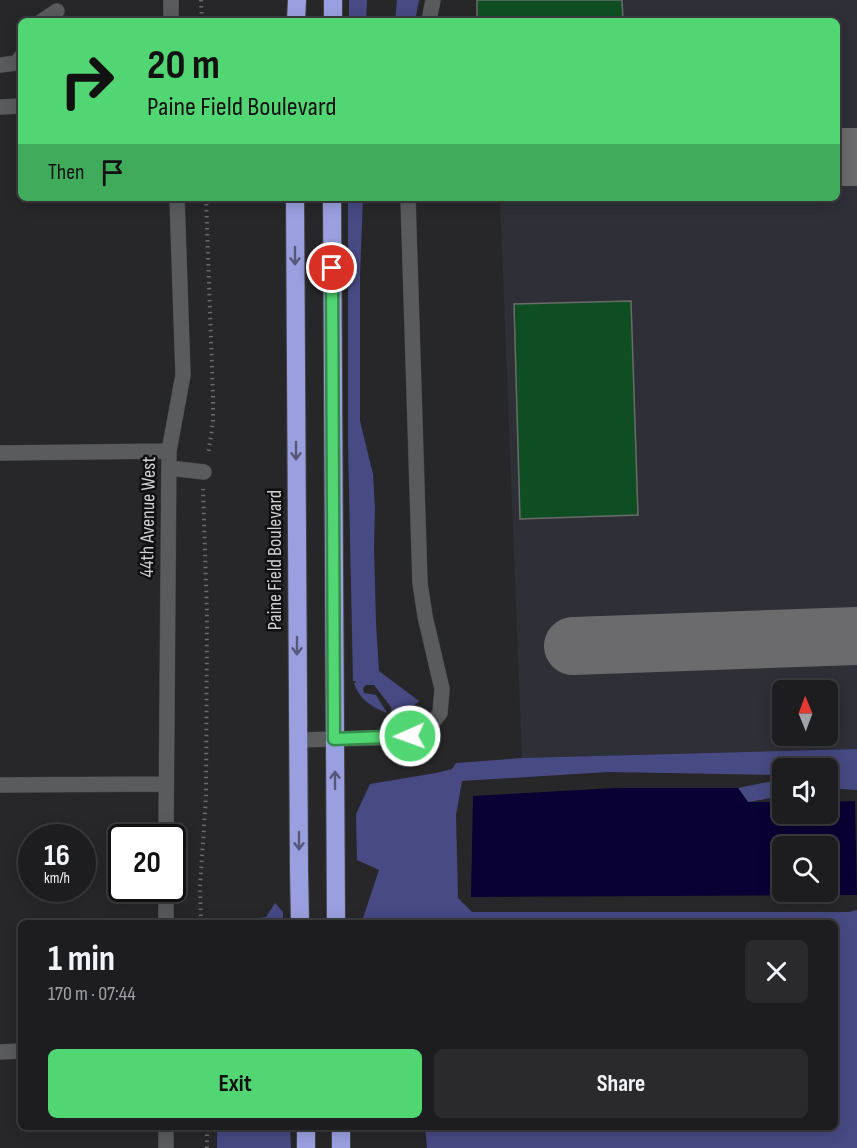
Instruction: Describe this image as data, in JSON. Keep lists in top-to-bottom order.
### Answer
{
  "streets": {
    "highway": ["Paine Field Boulevard"],
    "street": ["44th Avenue West"]
  },
  "north": "top",
  "page": {
    "turn": ["20 m", "Paine Field Boulevard"],
    "then": "Then",
    "speed": "16 km/h",
    "limit": "20",
    "heading": ["1 min", "170 m · 07:44"],
    "buttons": ["Exit", "Share"]
  }
}
